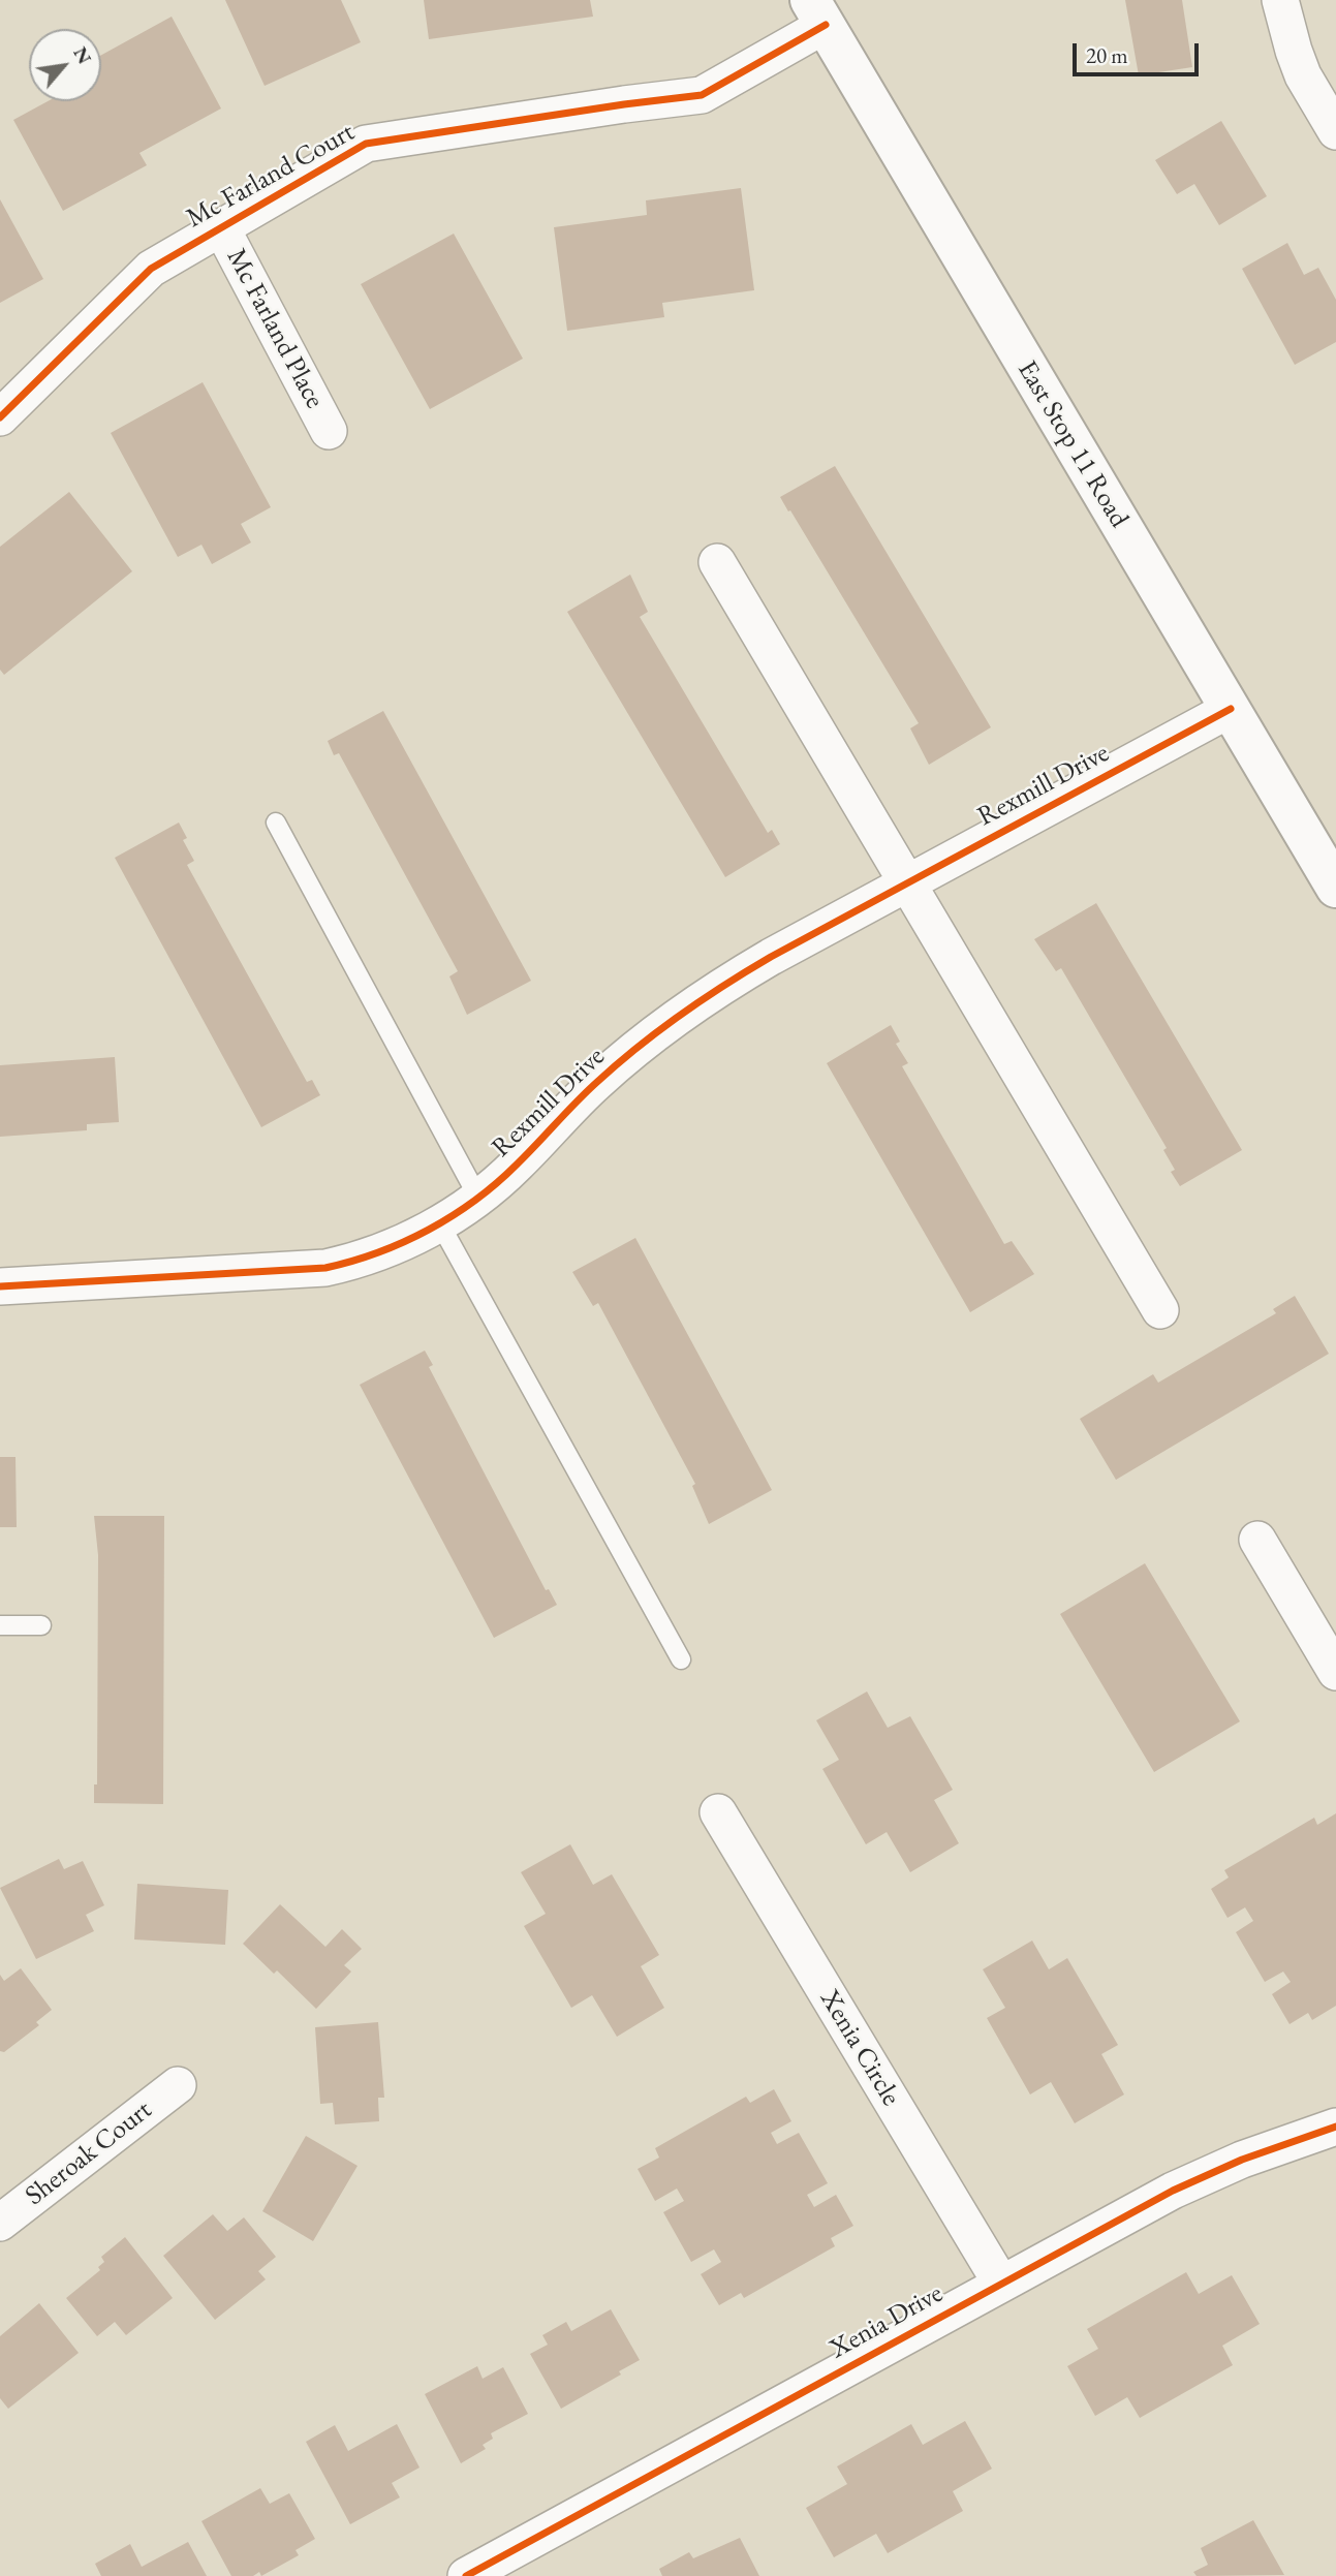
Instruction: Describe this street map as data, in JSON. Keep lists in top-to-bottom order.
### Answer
{
  "streets": {
    "main road": ["East Stop 11 Road"],
    "street": [
      "Mc Farland Court",
      "Mc Farland Place",
      "Rexmill Drive",
      "Xenia Circle",
      "Sheroak Court",
      "Xenia Drive"
    ]
  },
  "crossings": [
    ["Mc Farland Court", "Mc Farland Place"],
    ["Mc Farland Court", "East Stop 11 Road"],
    ["East Stop 11 Road", "Rexmill Drive"],
    ["Xenia Circle", "Xenia Drive"]
  ],
  "scale_bar": "20 m",
  "north": "top right"
}
